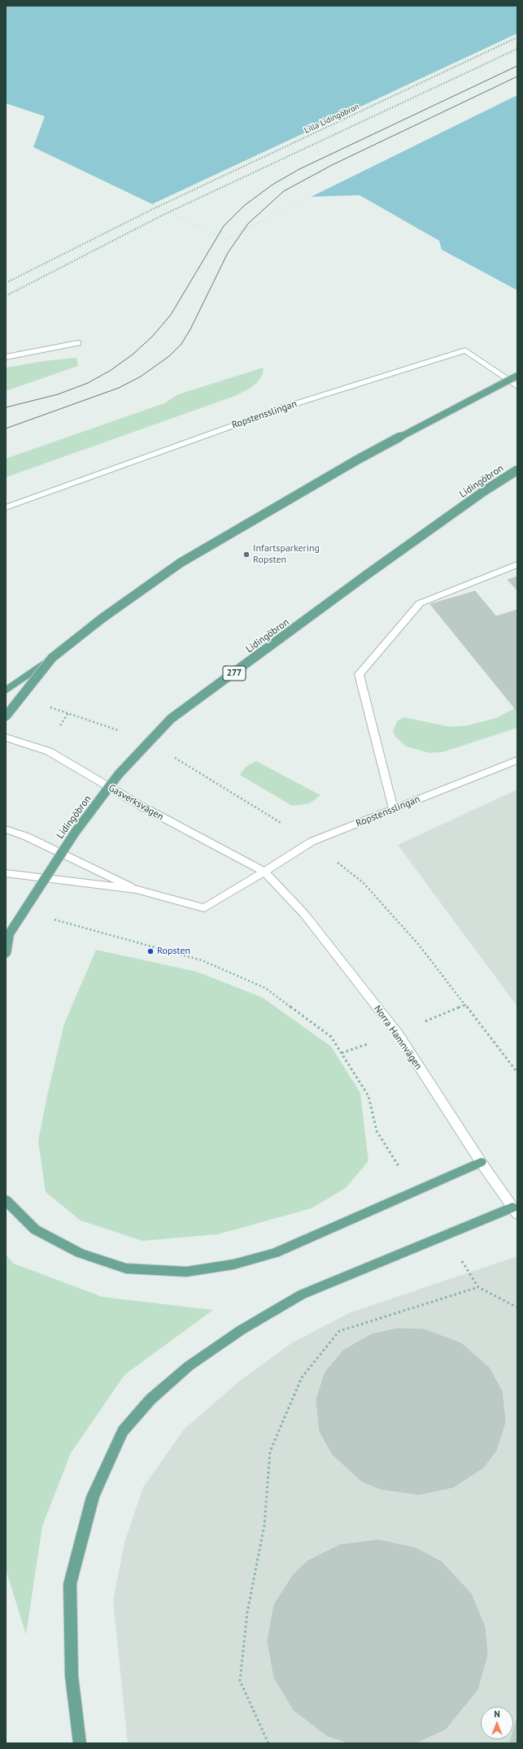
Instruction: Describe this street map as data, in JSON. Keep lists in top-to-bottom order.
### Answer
{
  "streets": {
    "main road": ["Lidingöbron", "277"],
    "street": ["Ropstensslingan", "Gasverksvägen", "Norra Hamnvägen"],
    "path": ["Lilla Lidingöbron"]
  },
  "crossings": [
    ["Ropstensslingan", "Gasverksvägen"],
    ["Ropstensslingan", "Norra Hamnvägen"],
    ["Gasverksvägen", "Norra Hamnvägen"]
  ],
  "places": ["Infartsparkering Ropsten", "Ropsten"],
  "north": "top"
}
